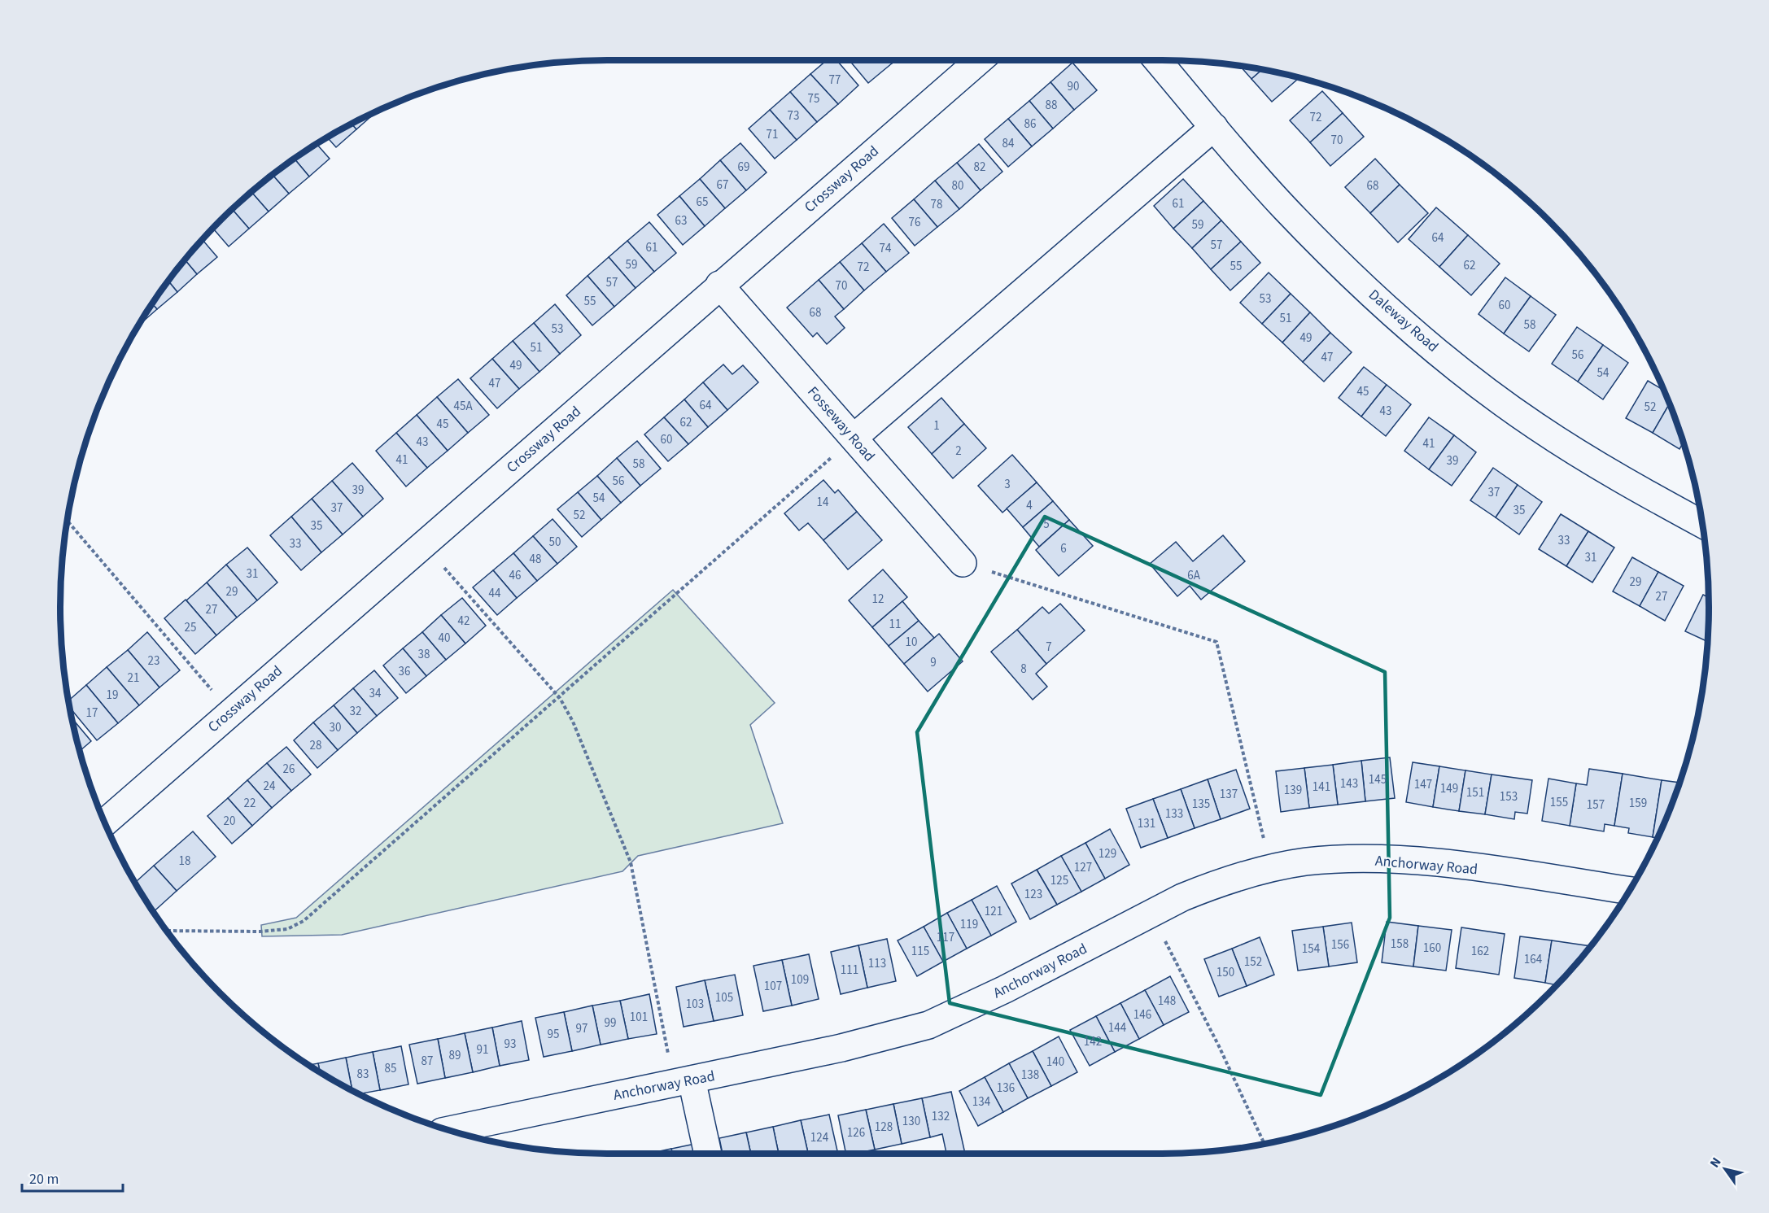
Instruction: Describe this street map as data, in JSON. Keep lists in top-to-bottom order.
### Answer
{
  "streets": {
    "street": [
      "Crossway Road",
      "Daleway Road",
      "Fosseway Road",
      "Anchorway Road"
    ]
  },
  "crossings": [
    ["Crossway Road", "Fosseway Road"]
  ],
  "house_numbers": [
    "77",
    "90",
    "75",
    "88",
    "73",
    "72",
    "86",
    "71",
    "70",
    "84",
    "69",
    "82",
    "67",
    "80",
    "68",
    "65",
    "61",
    "78",
    "63",
    "76",
    "59",
    "64",
    "57",
    "61",
    "74",
    "59",
    "62",
    "55",
    "72",
    "57",
    "70",
    "53",
    "55",
    "60",
    "68",
    "51",
    "58",
    "53",
    "49",
    "51",
    "56",
    "47",
    "49",
    "54",
    "47",
    "45",
    "64",
    "45A",
    "52",
    "43",
    "62",
    "45",
    "1",
    "60",
    "43",
    "41",
    "2",
    "41",
    "39",
    "58",
    "56",
    "3",
    "39",
    "37",
    "54",
    "14",
    "4",
    "37",
    "35",
    "52",
    "5",
    "35",
    "33",
    "50",
    "33",
    "6",
    "31",
    "48",
    "31",
    "46",
    "6A",
    "29",
    "29",
    "44",
    "27",
    "12",
    "27",
    "42",
    "11",
    "25",
    "40",
    "10",
    "7",
    "38",
    "23",
    "9",
    "8",
    "36",
    "21",
    "34",
    "19",
    "32",
    "17",
    "30",
    "28",
    "26",
    "145",
    "143",
    "147",
    "24",
    "141",
    "149",
    "139",
    "151",
    "137",
    "153",
    "155",
    "22",
    "159",
    "135",
    "157",
    "133",
    "20",
    "131",
    "129",
    "18",
    "127",
    "125",
    "123",
    "121",
    "119",
    "117",
    "158",
    "156",
    "160",
    "154",
    "115",
    "162",
    "164",
    "152",
    "113",
    "111",
    "150",
    "109",
    "107",
    "105",
    "148",
    "103",
    "146",
    "101",
    "99",
    "144",
    "97",
    "95",
    "142",
    "93",
    "91",
    "89",
    "87",
    "140",
    "85",
    "83",
    "138",
    "136",
    "134",
    "132",
    "130",
    "128",
    "126",
    "124"
  ],
  "scale_bar": "20 m",
  "north": "top left"
}
